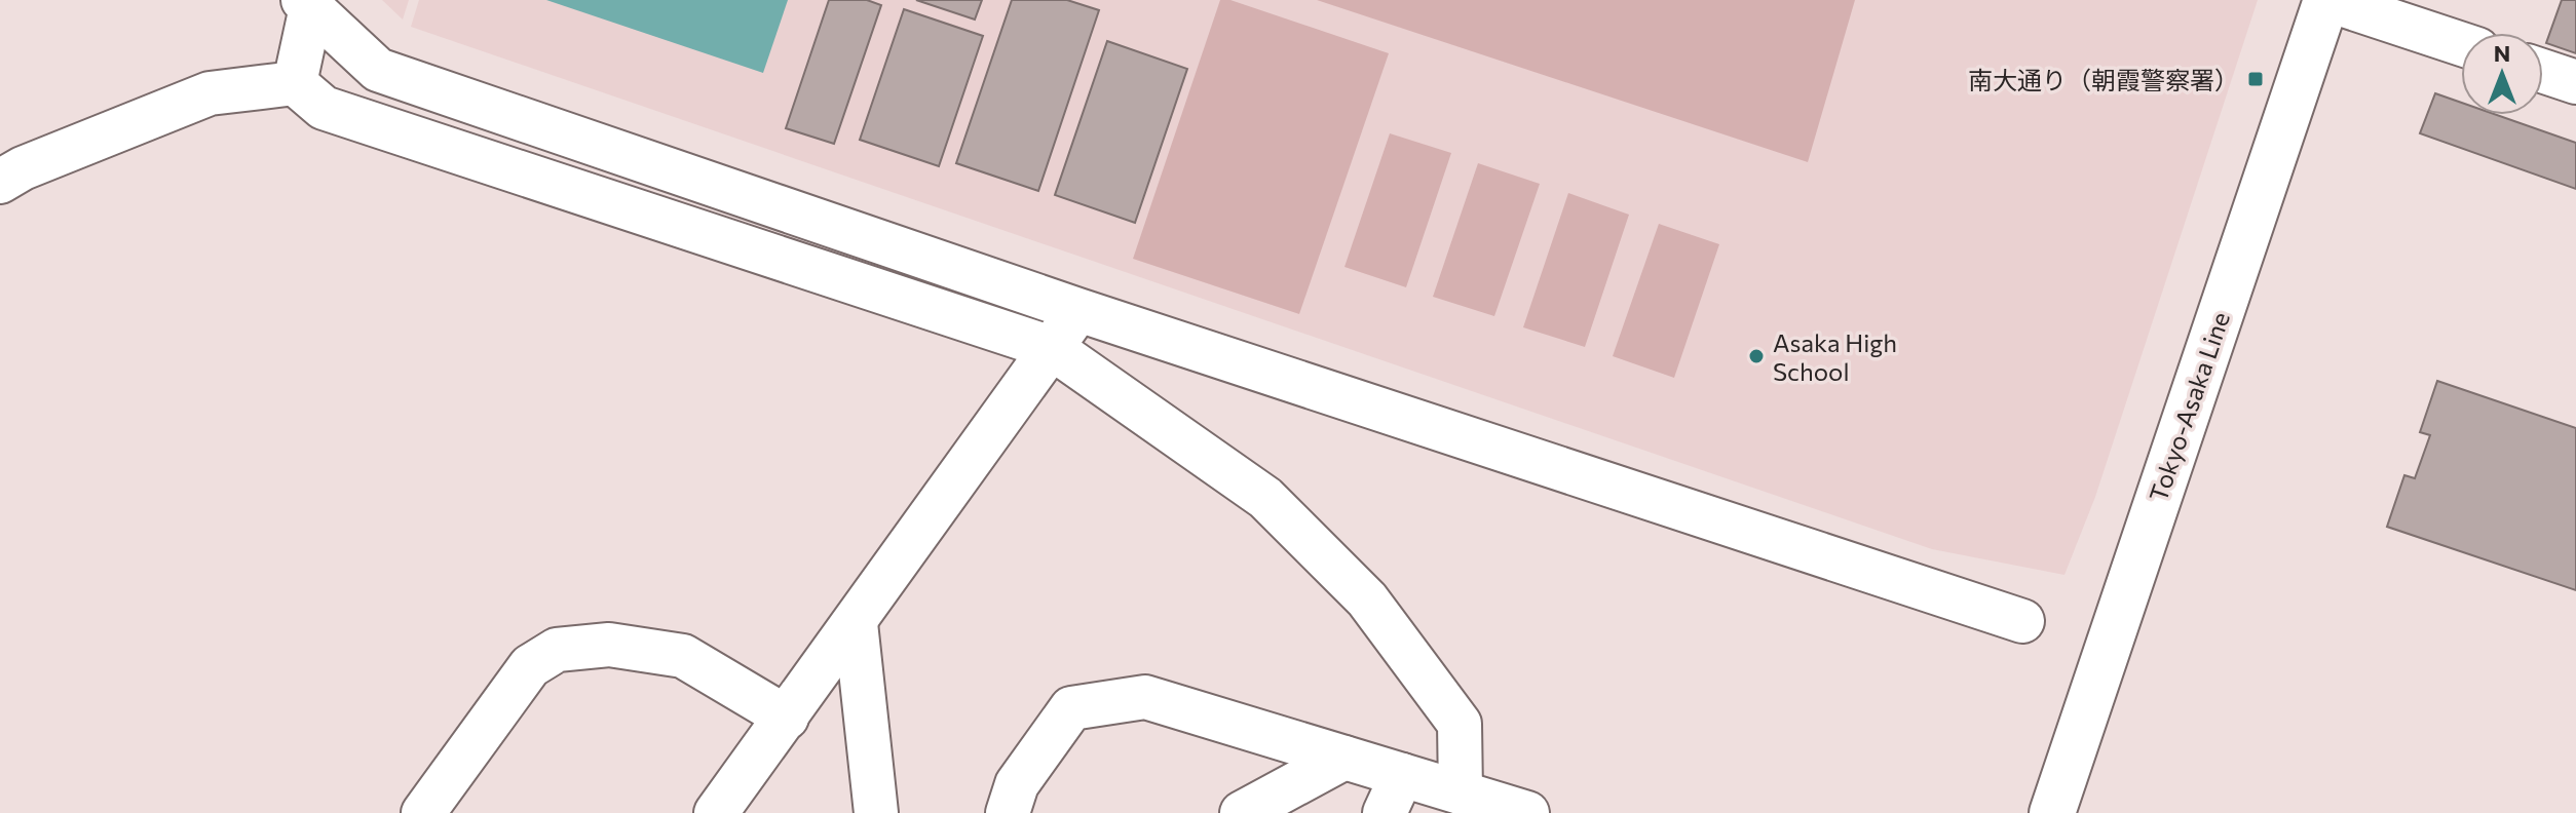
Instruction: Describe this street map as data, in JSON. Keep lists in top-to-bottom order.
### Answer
{
  "streets": {
    "main road": ["Tokyo-Asaka Line"]
  },
  "places": {
    "transit": ["南大通り（朝霞警察署）"],
    "other": ["Asaka High School"]
  },
  "north": "top"
}
